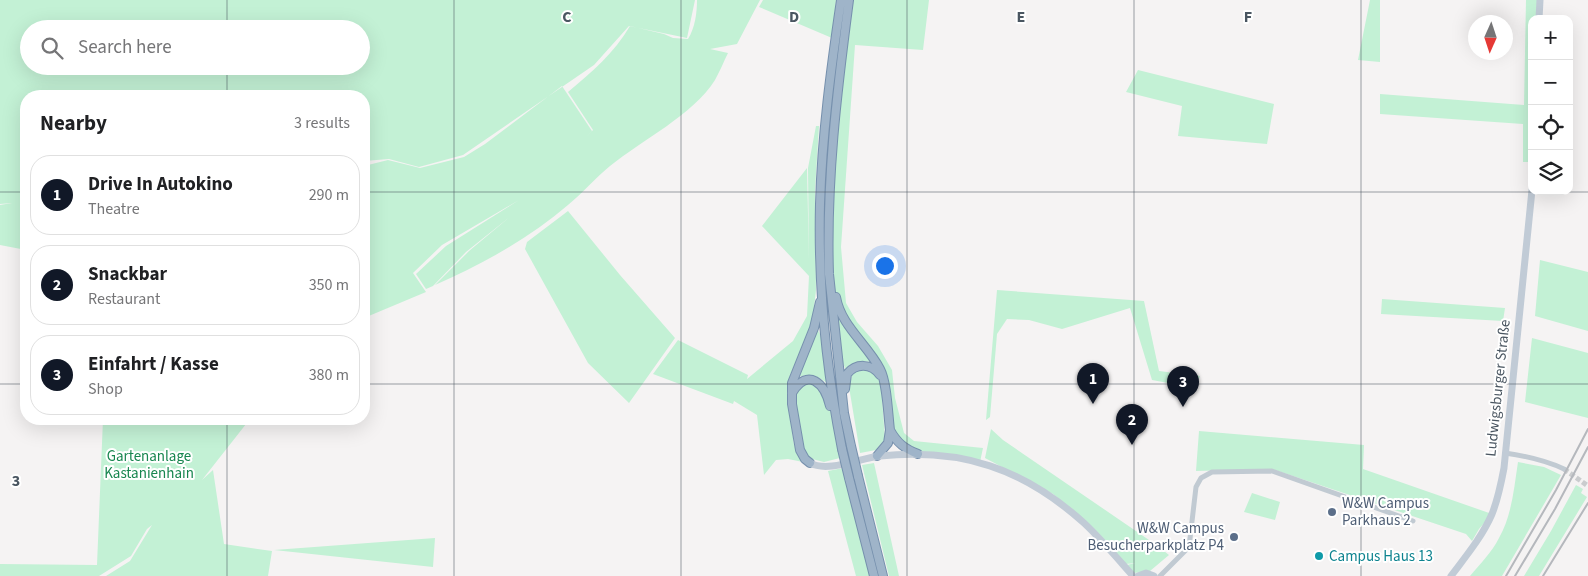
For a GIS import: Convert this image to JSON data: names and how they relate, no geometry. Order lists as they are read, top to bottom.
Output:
{
  "streets": {
    "main road": ["Ludwigsburger Straße"]
  },
  "parks": ["Gartenanlage Kastanienhain"],
  "places": ["W&W Campus Parkhaus 2", "W&W Campus Besucherparkplatz P4", "Campus Haus 13"],
  "north": "bottom",
  "page": {
    "map_buttons": ["+", "−"],
    "search": "Search here",
    "heading": ["Nearby", "3 results"],
    "list": [
      {
        "mark": "1",
        "name": "Drive In Autokino",
        "note": "Theatre",
        "value": "290 m"
      },
      {
        "mark": "2",
        "name": "Snackbar",
        "note": "Restaurant",
        "value": "350 m"
      },
      {
        "mark": "3",
        "name": "Einfahrt / Kasse",
        "note": "Shop",
        "value": "380 m"
      }
    ],
    "pins": ["1", "3", "2"]
  },
  "grid": {
    "columns": [
      "C",
      "D",
      "E",
      "F"
    ],
    "rows": ["3"]
  }
}
